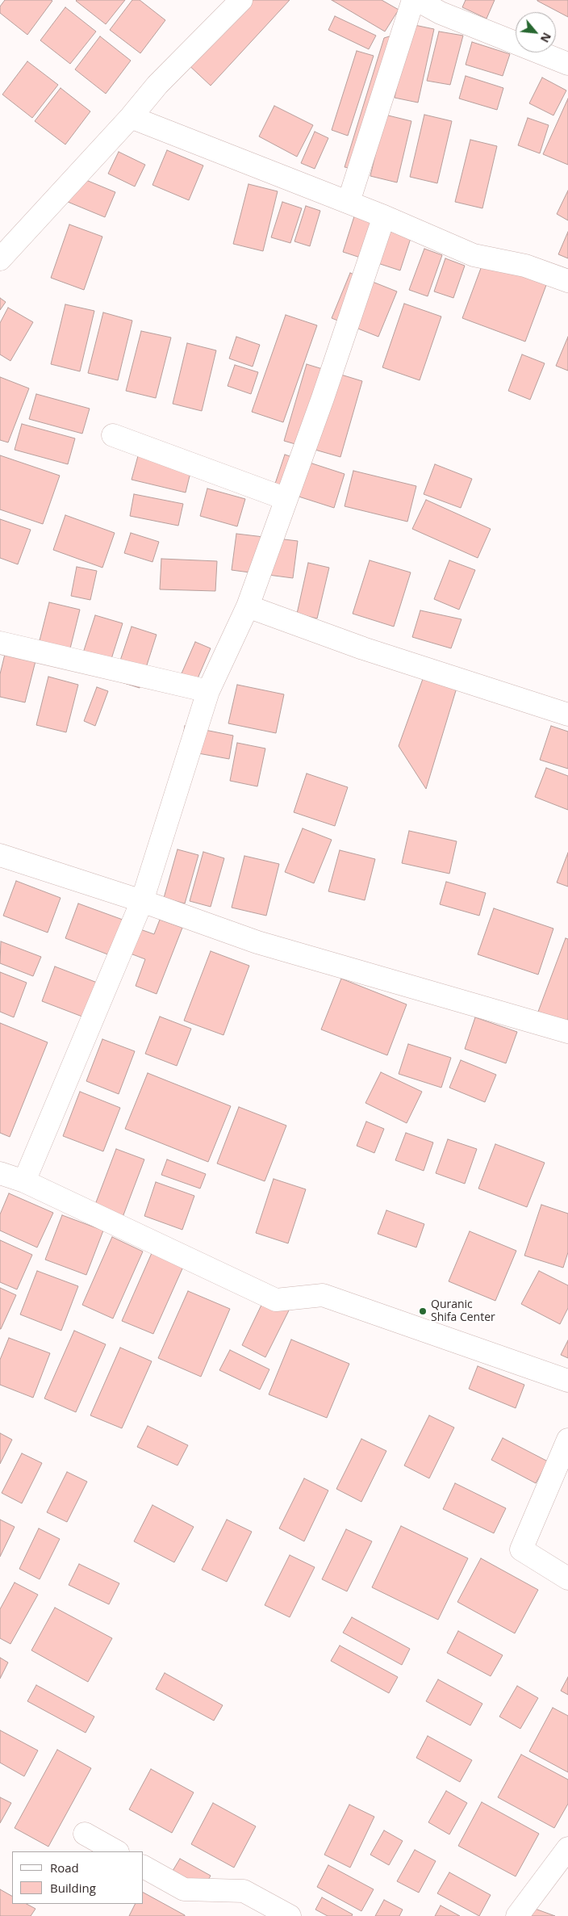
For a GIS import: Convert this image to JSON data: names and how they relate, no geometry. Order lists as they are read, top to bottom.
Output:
{
  "places": ["Quranic Shifa Center"],
  "legend": ["Road", "Building"],
  "north": "bottom right"
}
